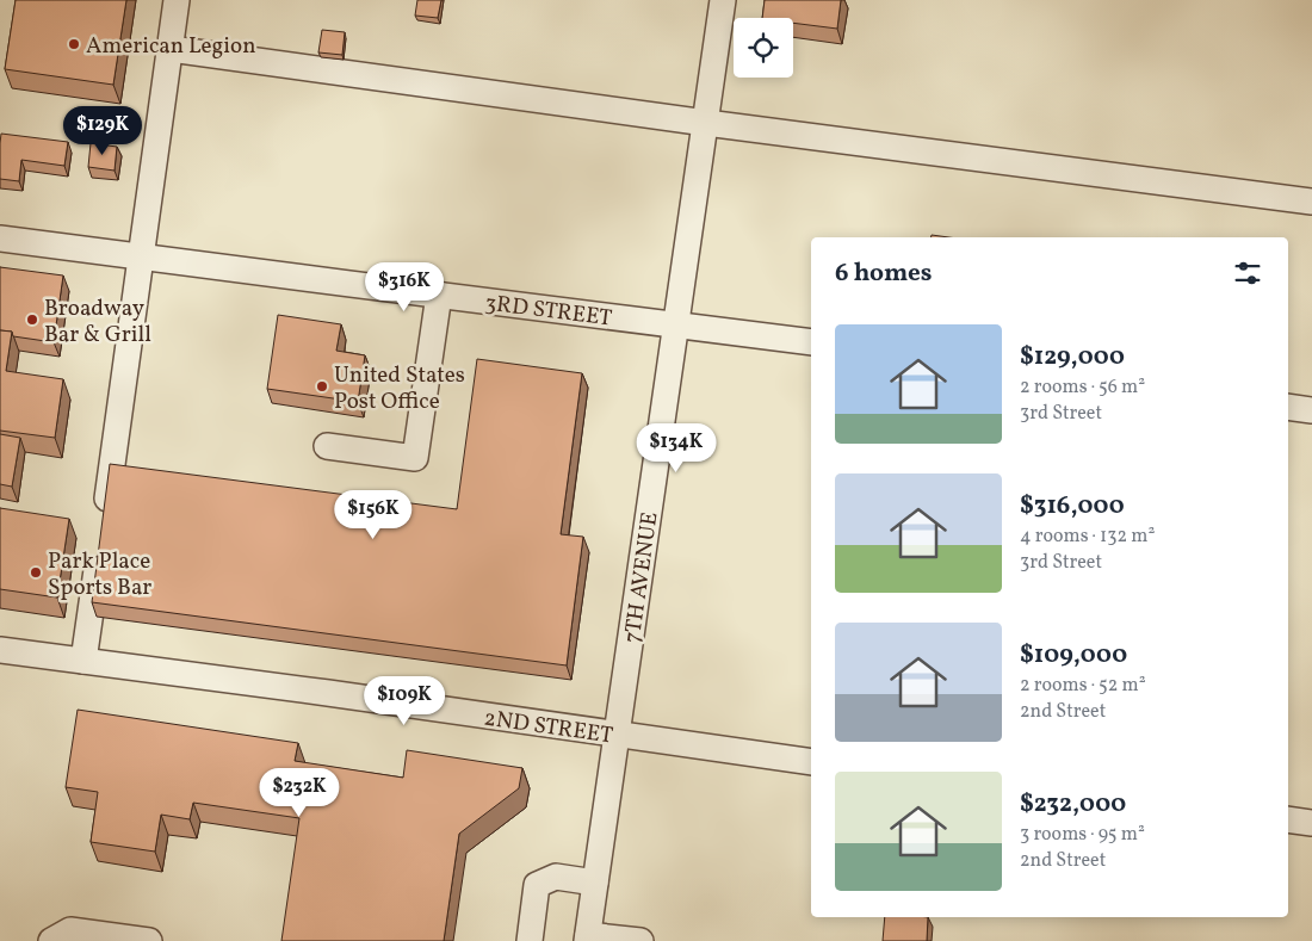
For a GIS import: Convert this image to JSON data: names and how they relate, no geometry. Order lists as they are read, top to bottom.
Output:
{
  "streets": {
    "street": ["3RD STREET", "7TH AVENUE", "2ND STREET"]
  },
  "crossings": [
    ["3RD STREET", "7TH AVENUE"],
    ["7TH AVENUE", "2ND STREET"]
  ],
  "places": [
    "American Legion",
    "Broadway Bar & Grill",
    "United States Post Office",
    "Park Place Sports Bar"
  ],
  "page": {
    "price": [
      "$129K",
      "$316K",
      "$134K",
      "$156K",
      "$109K",
      "$232K"
    ],
    "heading": "6 homes",
    "list": [
      {
        "name": "$129,000",
        "note": "2 rooms · 56 m² · 3rd Street"
      },
      {
        "name": "$316,000",
        "note": "4 rooms · 132 m² · 3rd Street"
      },
      {
        "name": "$109,000",
        "note": "2 rooms · 52 m² · 2nd Street"
      },
      {
        "name": "$232,000",
        "note": "3 rooms · 95 m² · 2nd Street"
      }
    ]
  }
}
